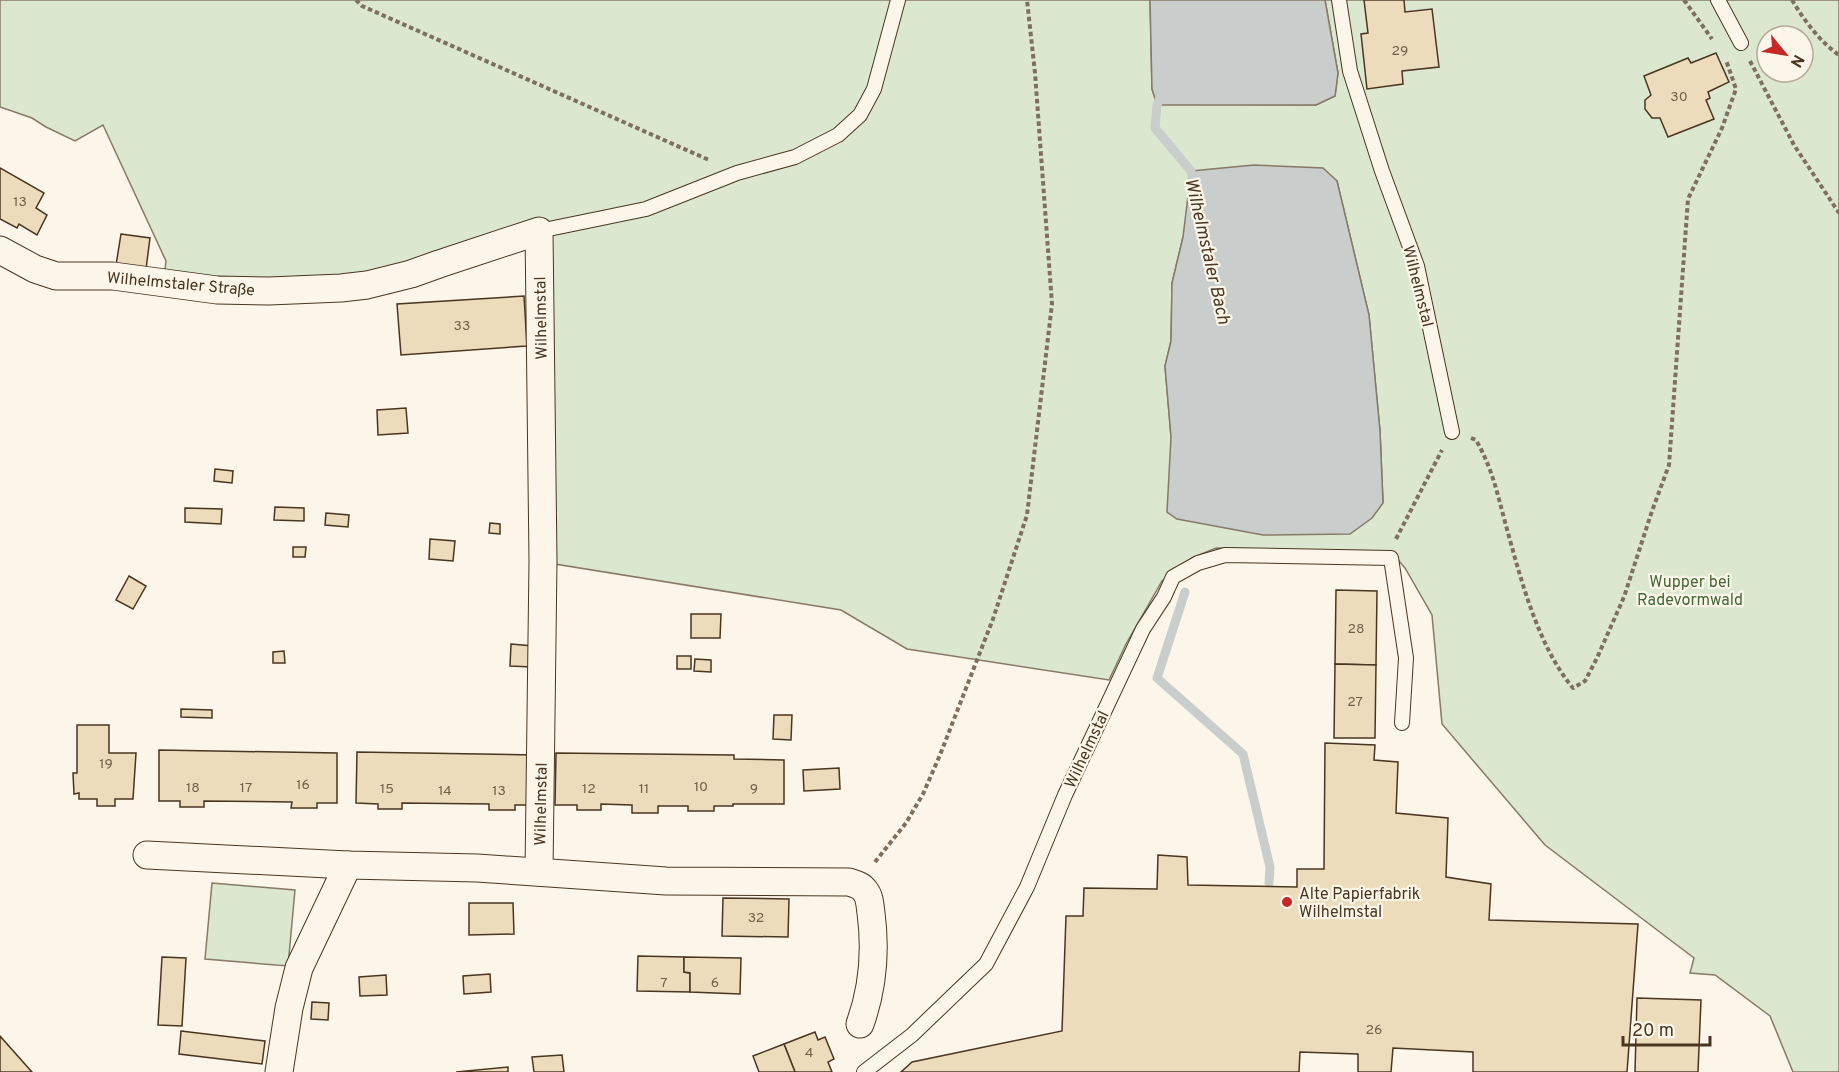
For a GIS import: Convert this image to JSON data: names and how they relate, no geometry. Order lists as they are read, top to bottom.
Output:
{
  "streets": {
    "street": ["Wilhelmstaler Straße", "Wilhelmstal"]
  },
  "crossings": [
    ["Wilhelmstaler Straße", "Wilhelmstal"]
  ],
  "water": ["Wilhelmstaler Bach"],
  "parks": ["Wupper bei Radevormwald"],
  "places": ["Alte Papierfabrik Wilhelmstal"],
  "house_numbers": [
    "29",
    "30",
    "13",
    "33",
    "28",
    "27",
    "19",
    "16",
    "10",
    "18",
    "17",
    "15",
    "12",
    "11",
    "9",
    "14",
    "13",
    "32",
    "7",
    "6",
    "26",
    "4"
  ],
  "scale_bar": "20 m",
  "north": "bottom right"
}
